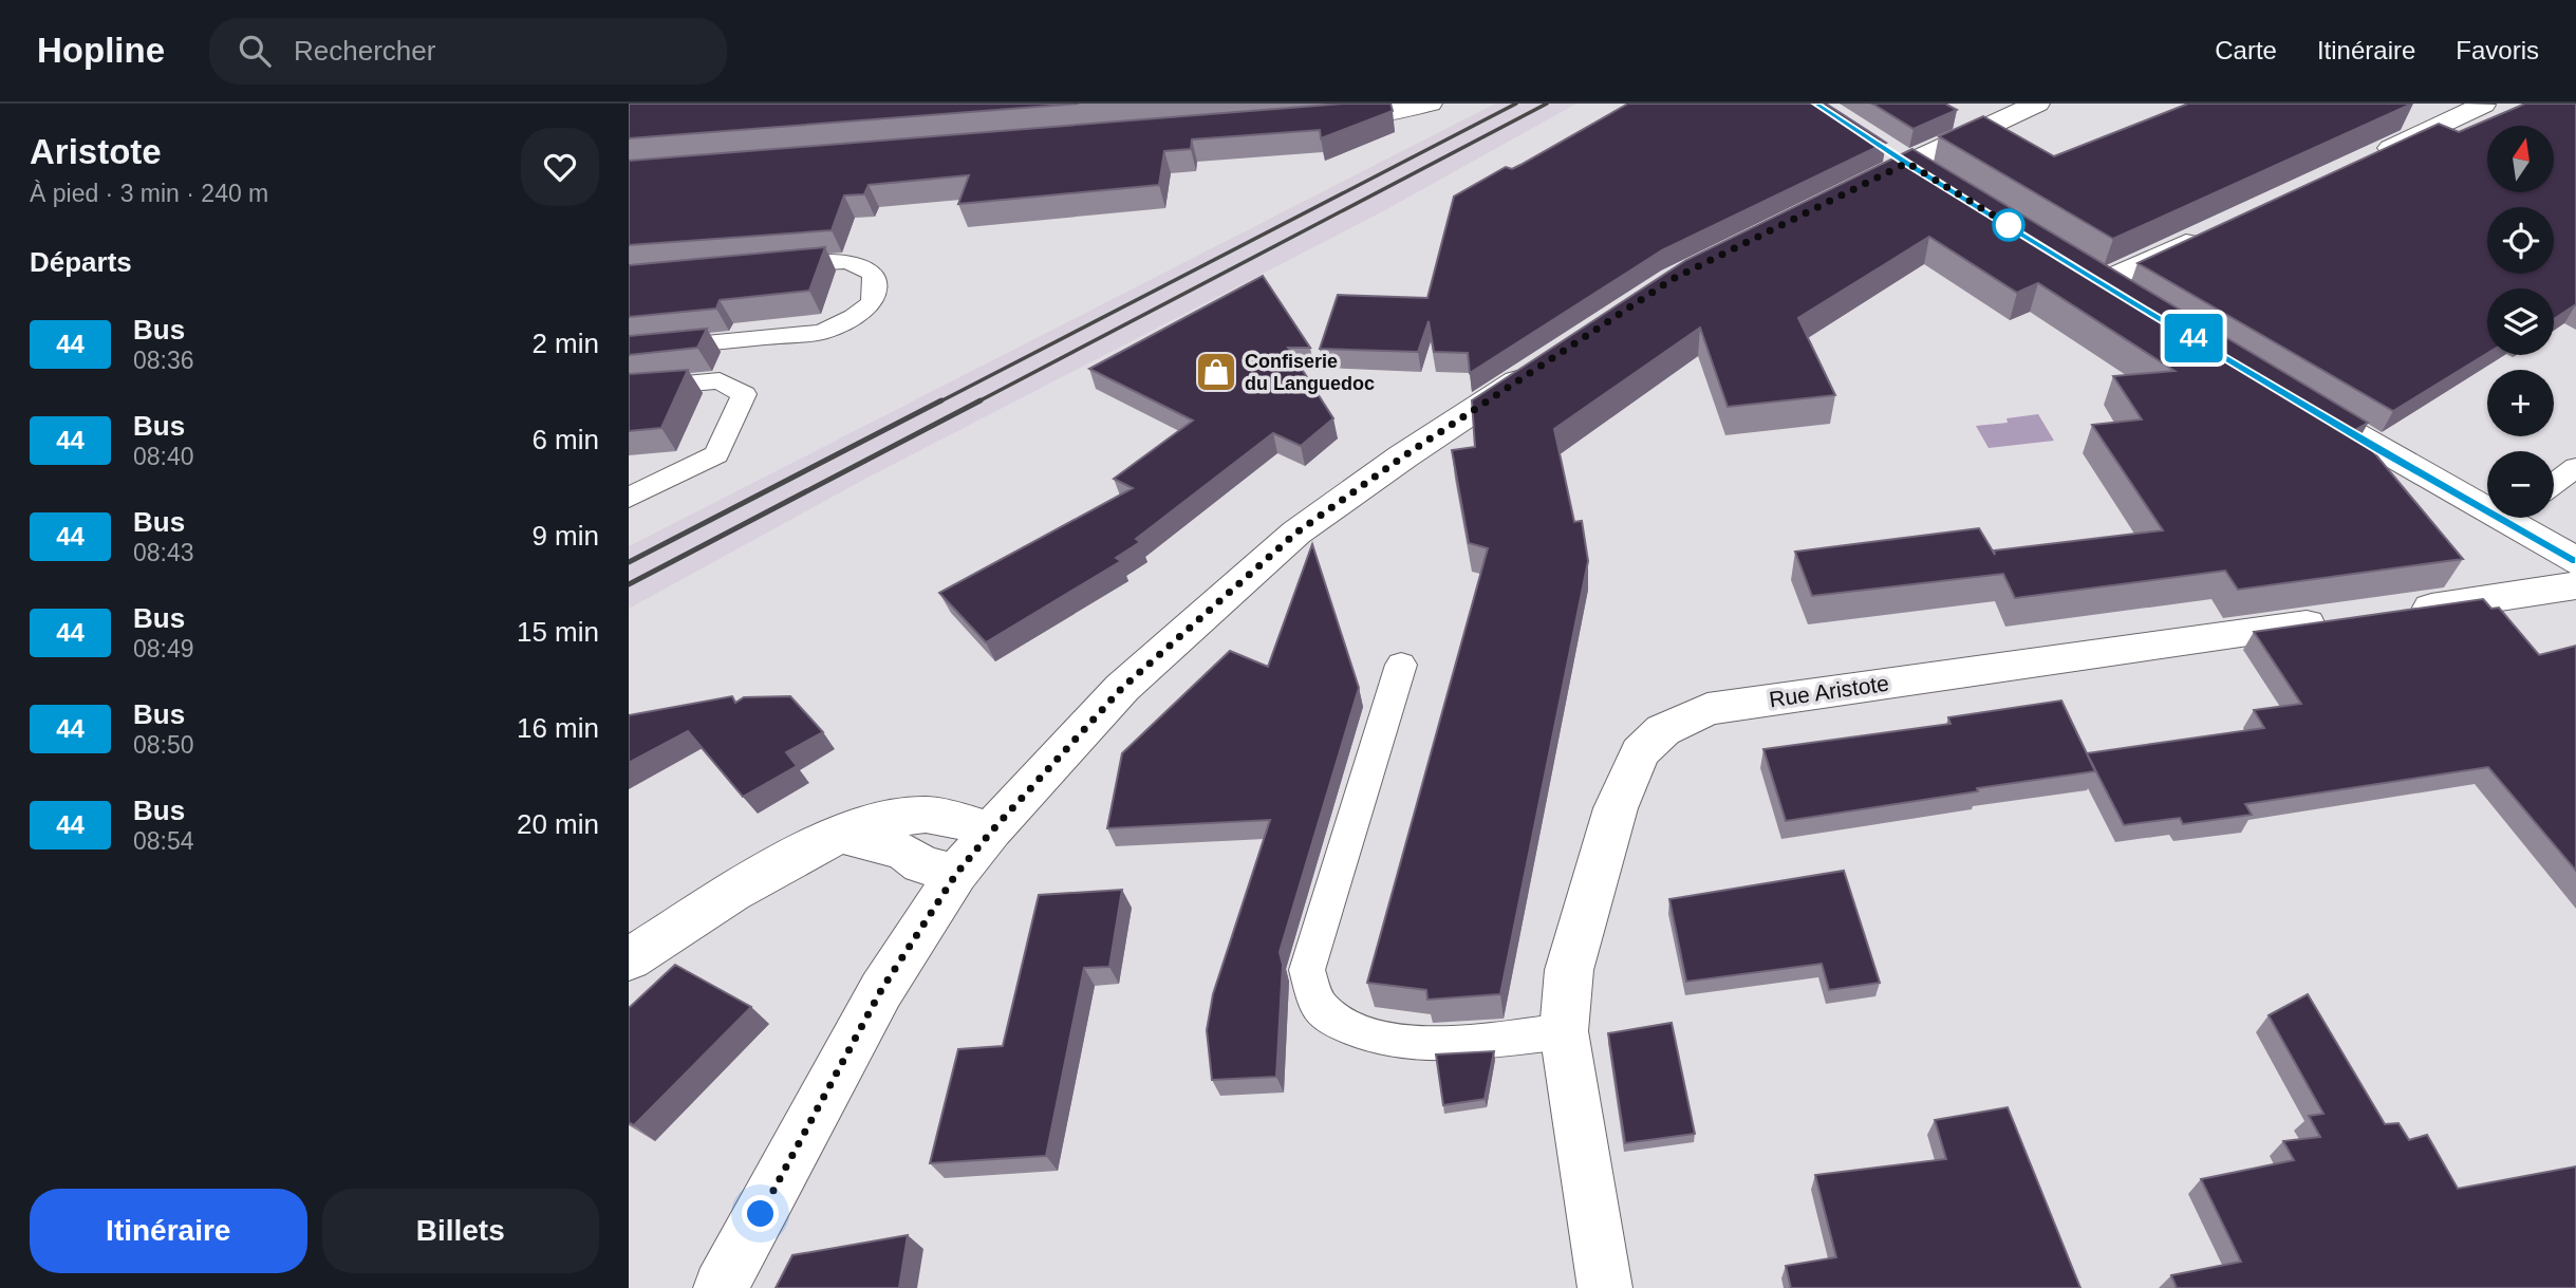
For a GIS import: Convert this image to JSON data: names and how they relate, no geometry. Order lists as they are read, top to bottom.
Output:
{
  "streets": {
    "street": ["Rue Aristote"]
  },
  "places": {
    "shop": ["Confiserie du Languedoc"]
  },
  "lines": ["bus line 44"],
  "north": "top",
  "page": {
    "header": "Hopline",
    "search": "Rechercher",
    "nav": ["Carte", "Itinéraire", "Favoris"],
    "heading": [
      ["Aristote", "À pied · 3 min · 240 m"],
      "Départs"
    ],
    "on_map": "44",
    "map_buttons": ["+", "−"],
    "list": [
      {
        "mark": "44",
        "name": "Bus",
        "note": "08:36",
        "value": "2 min"
      },
      {
        "mark": "44",
        "name": "Bus",
        "note": "08:40",
        "value": "6 min"
      },
      {
        "mark": "44",
        "name": "Bus",
        "note": "08:43",
        "value": "9 min"
      },
      {
        "mark": "44",
        "name": "Bus",
        "note": "08:49",
        "value": "15 min"
      },
      {
        "mark": "44",
        "name": "Bus",
        "note": "08:50",
        "value": "16 min"
      },
      {
        "mark": "44",
        "name": "Bus",
        "note": "08:54",
        "value": "20 min"
      }
    ],
    "buttons": ["Itinéraire", "Billets"]
  }
}
